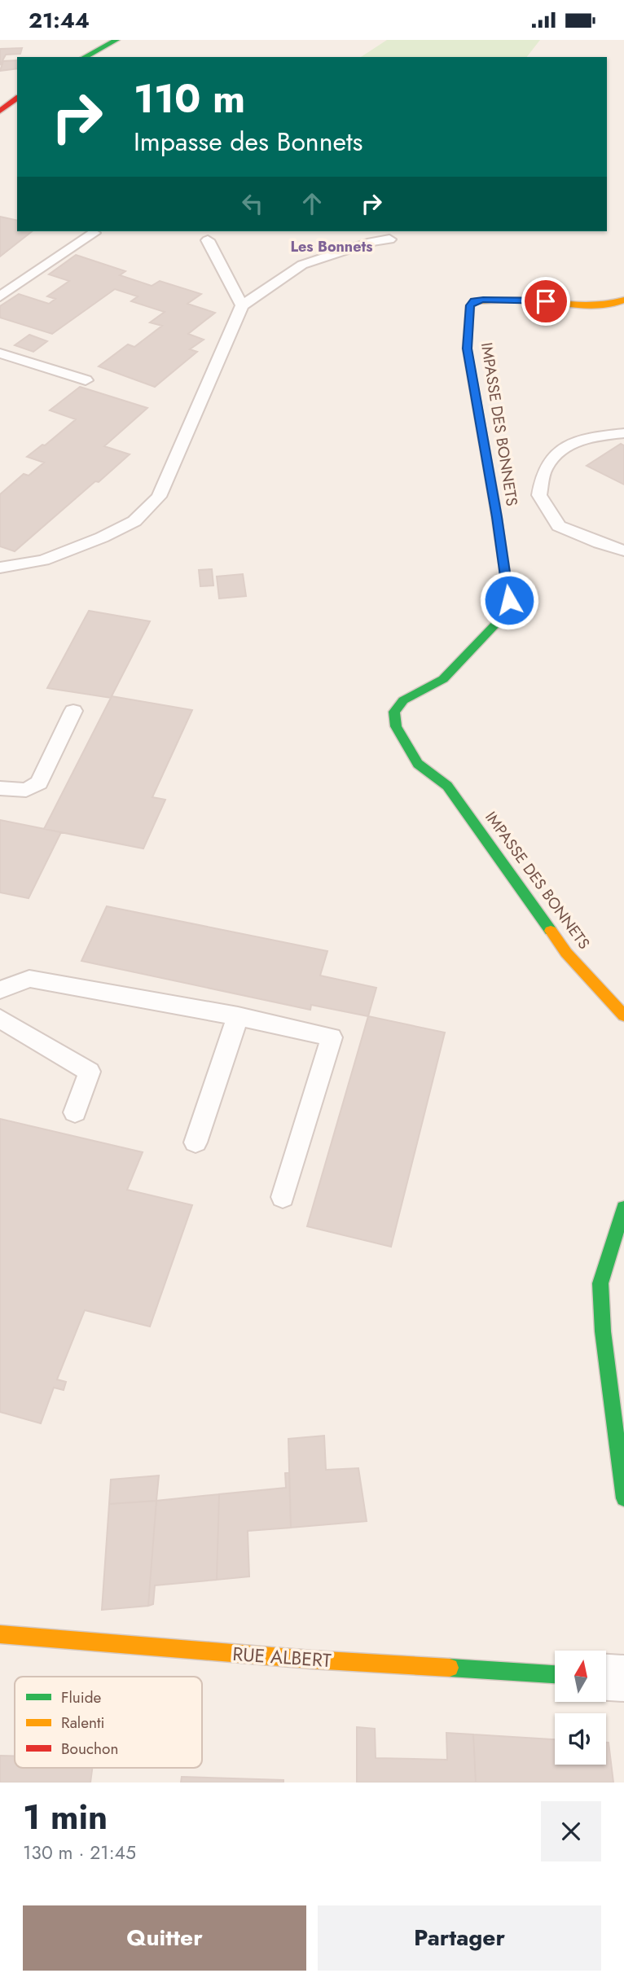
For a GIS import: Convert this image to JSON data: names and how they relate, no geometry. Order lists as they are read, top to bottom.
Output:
{
  "streets": {
    "street": ["IMPASSE DES BONNETS", "RUE ALBERT"]
  },
  "districts": ["Les Bonnets"],
  "legend": ["Fluide", "Ralenti", "Bouchon"],
  "north": "top",
  "page": {
    "status": "21:44",
    "turn": ["110 m", "Impasse des Bonnets"],
    "heading": ["1 min", "130 m · 21:45"],
    "buttons": ["Quitter", "Partager"]
  }
}
